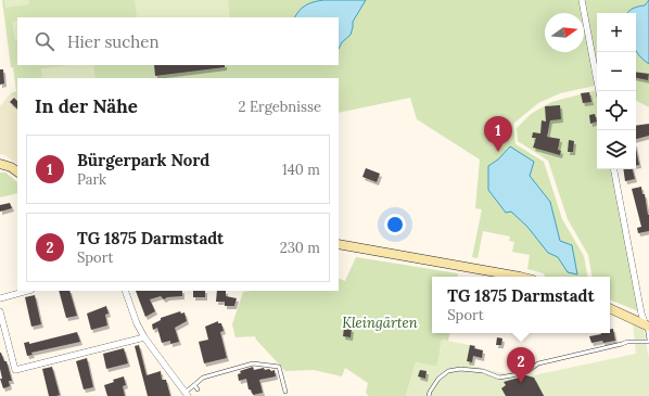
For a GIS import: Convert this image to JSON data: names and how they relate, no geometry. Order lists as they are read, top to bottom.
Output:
{
  "parks": ["Kleingärten"],
  "north": "right",
  "page": {
    "map_buttons": ["+", "−"],
    "search": "Hier suchen",
    "heading": ["In der Nähe", "2 Ergebnisse"],
    "pins": ["1", "2"],
    "list": [
      {
        "mark": "1",
        "name": "Bürgerpark Nord",
        "note": "Park",
        "value": "140 m"
      },
      {
        "mark": "2",
        "name": "TG 1875 Darmstadt",
        "note": "Sport",
        "value": "230 m"
      }
    ],
    "popup": ["TG 1875 Darmstadt", "Sport"]
  }
}
